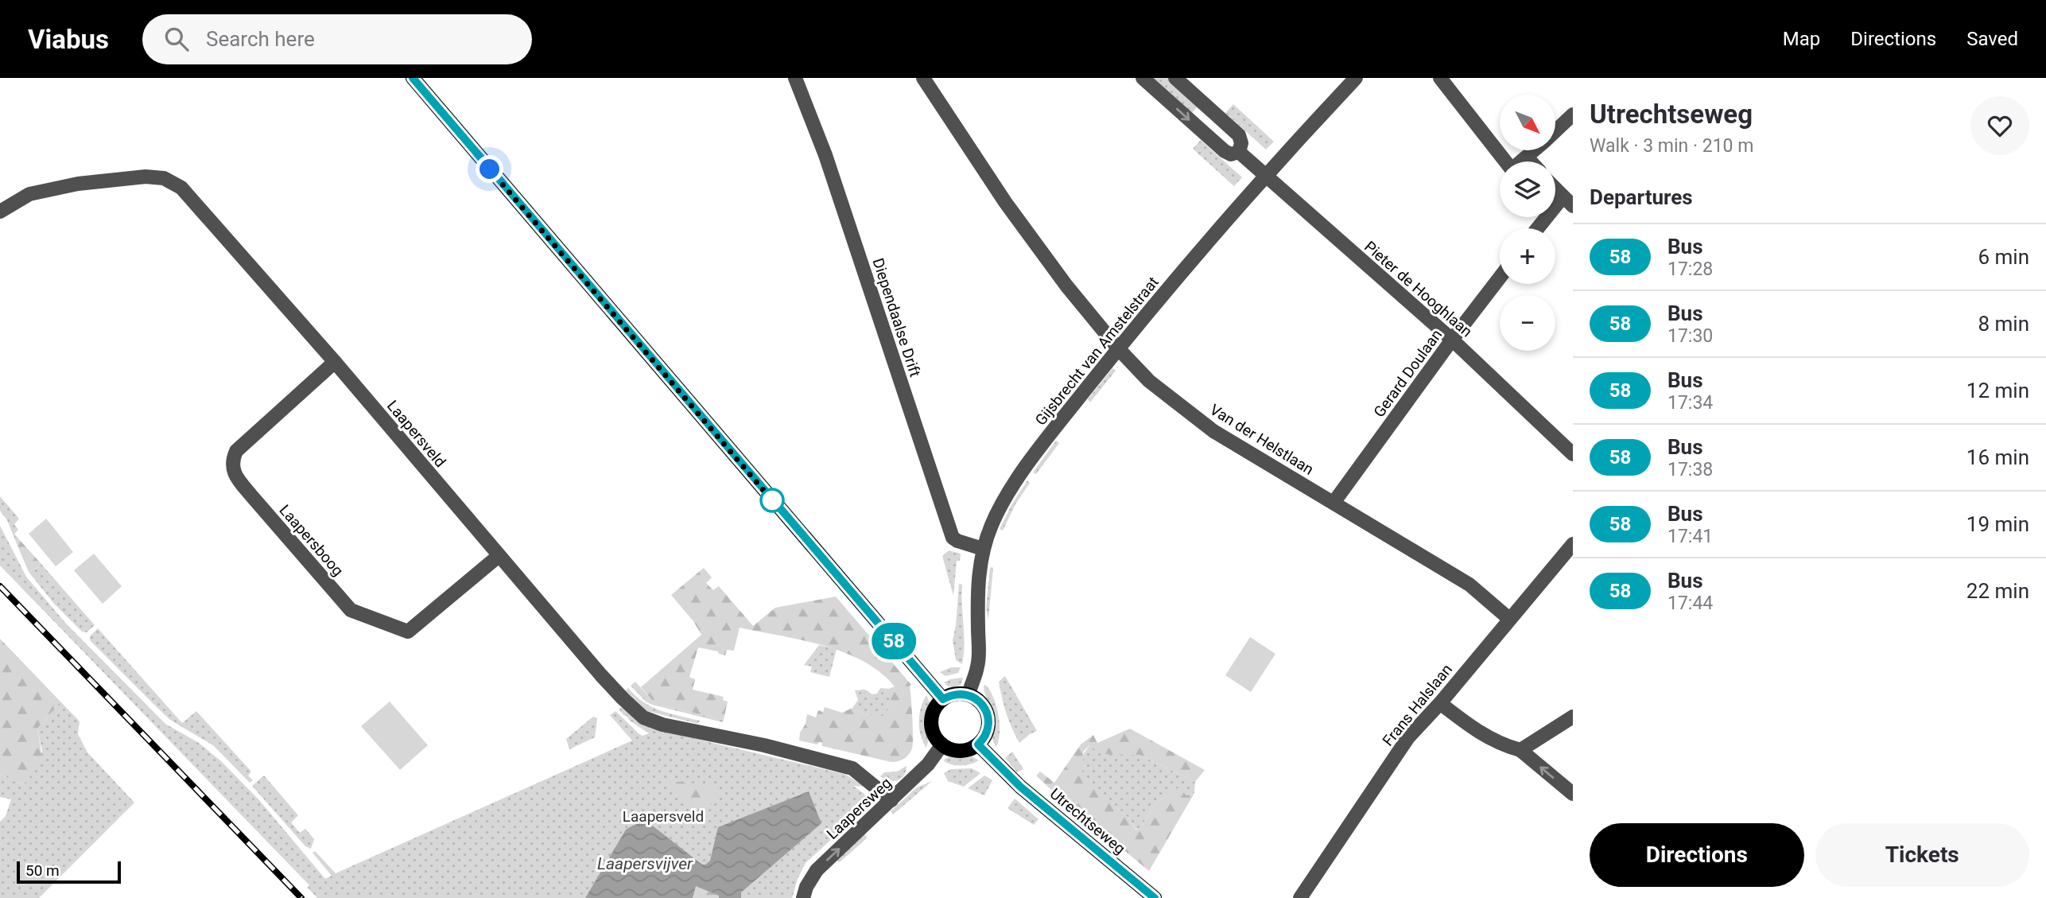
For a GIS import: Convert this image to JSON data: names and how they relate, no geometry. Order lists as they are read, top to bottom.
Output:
{
  "streets": {
    "main road": ["Utrechtseweg"],
    "street": [
      "Pieter de Hooghlaan",
      "Diependaalse Drift",
      "Gijsbrecht van Amstelstraat",
      "Gerard Doulaan",
      "Laapersveld",
      "Van der Helstlaan",
      "Laapersboog",
      "Frans Halslaan",
      "Laapersweg"
    ]
  },
  "crossings": [
    ["Pieter de Hooghlaan", "Gijsbrecht van Amstelstraat"],
    ["Pieter de Hooghlaan", "Gerard Doulaan"],
    ["Diependaalse Drift", "Gijsbrecht van Amstelstraat"],
    ["Gijsbrecht van Amstelstraat", "Van der Helstlaan"],
    ["Gijsbrecht van Amstelstraat", "Laapersweg"],
    ["Gijsbrecht van Amstelstraat", "Utrechtseweg"],
    ["Gerard Doulaan", "Van der Helstlaan"],
    ["Laapersveld", "Laapersboog"],
    ["Laapersveld", "Laapersweg"],
    ["Van der Helstlaan", "Frans Halslaan"],
    ["Laapersweg", "Utrechtseweg"]
  ],
  "one_way": ["Laapersweg"],
  "water": ["Laapersvijver"],
  "parks": ["Laapersveld"],
  "lines": ["bus line 58"],
  "scale_bar": "50 m",
  "north": "bottom right",
  "page": {
    "header": "Viabus",
    "search": "Search here",
    "nav": ["Map", "Directions", "Saved"],
    "on_map": "58",
    "heading": [
      ["Utrechtseweg", "Walk · 3 min · 210 m"],
      "Departures"
    ],
    "map_buttons": ["+", "−"],
    "list": [
      {
        "mark": "58",
        "name": "Bus",
        "note": "17:28",
        "value": "6 min"
      },
      {
        "mark": "58",
        "name": "Bus",
        "note": "17:30",
        "value": "8 min"
      },
      {
        "mark": "58",
        "name": "Bus",
        "note": "17:34",
        "value": "12 min"
      },
      {
        "mark": "58",
        "name": "Bus",
        "note": "17:38",
        "value": "16 min"
      },
      {
        "mark": "58",
        "name": "Bus",
        "note": "17:41",
        "value": "19 min"
      },
      {
        "mark": "58",
        "name": "Bus",
        "note": "17:44",
        "value": "22 min"
      }
    ],
    "buttons": ["Directions", "Tickets"],
    "scale": "50 m"
  }
}
